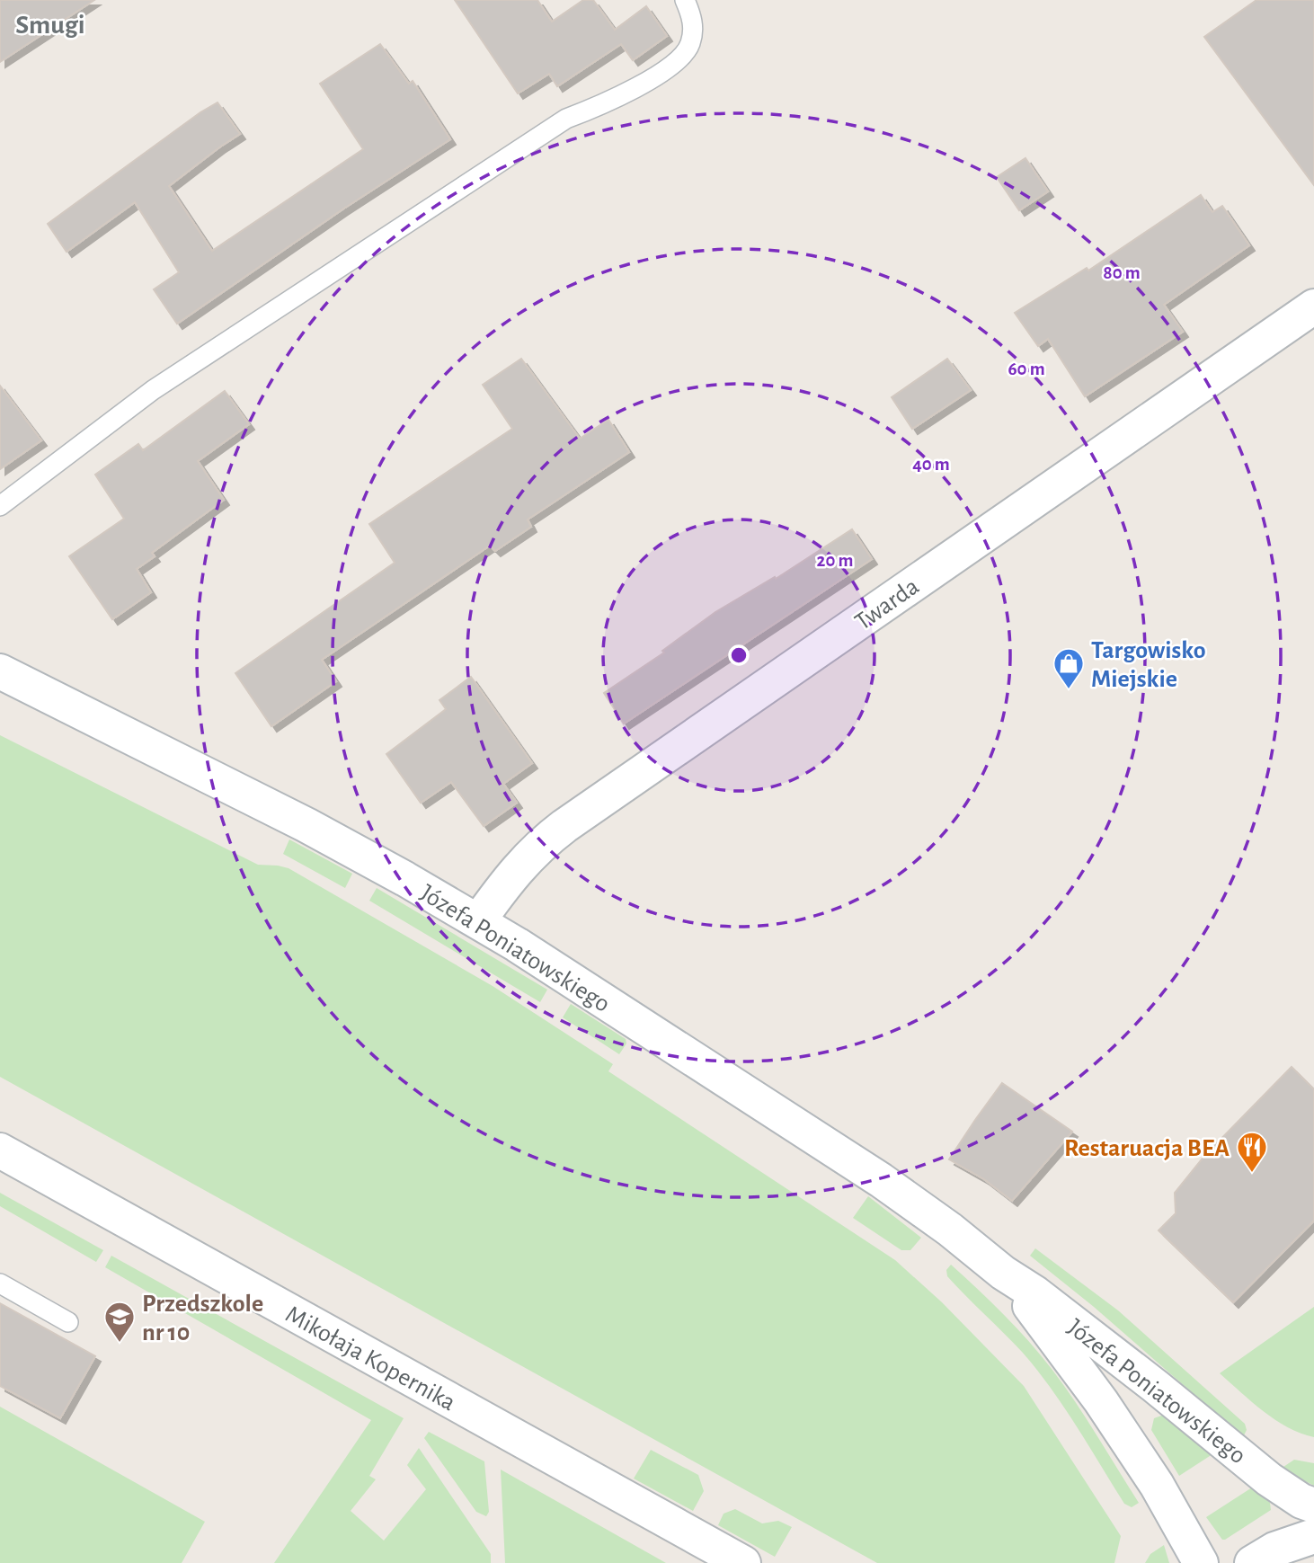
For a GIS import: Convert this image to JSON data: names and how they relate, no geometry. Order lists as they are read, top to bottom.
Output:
{
  "streets": {
    "street": ["Twarda", "Józefa Poniatowskiego", "Mikołaja Kopernika"]
  },
  "crossings": [
    ["Twarda", "Józefa Poniatowskiego"]
  ],
  "districts": ["Smugi"],
  "places": {
    "shop": ["Targowisko Miejskie"],
    "restaurant": ["Restaruacja BEA"],
    "school or university": ["Przedszkole nr 10"]
  },
  "rings": [
    "80 m",
    "60 m",
    "40 m",
    "20 m"
  ]
}
